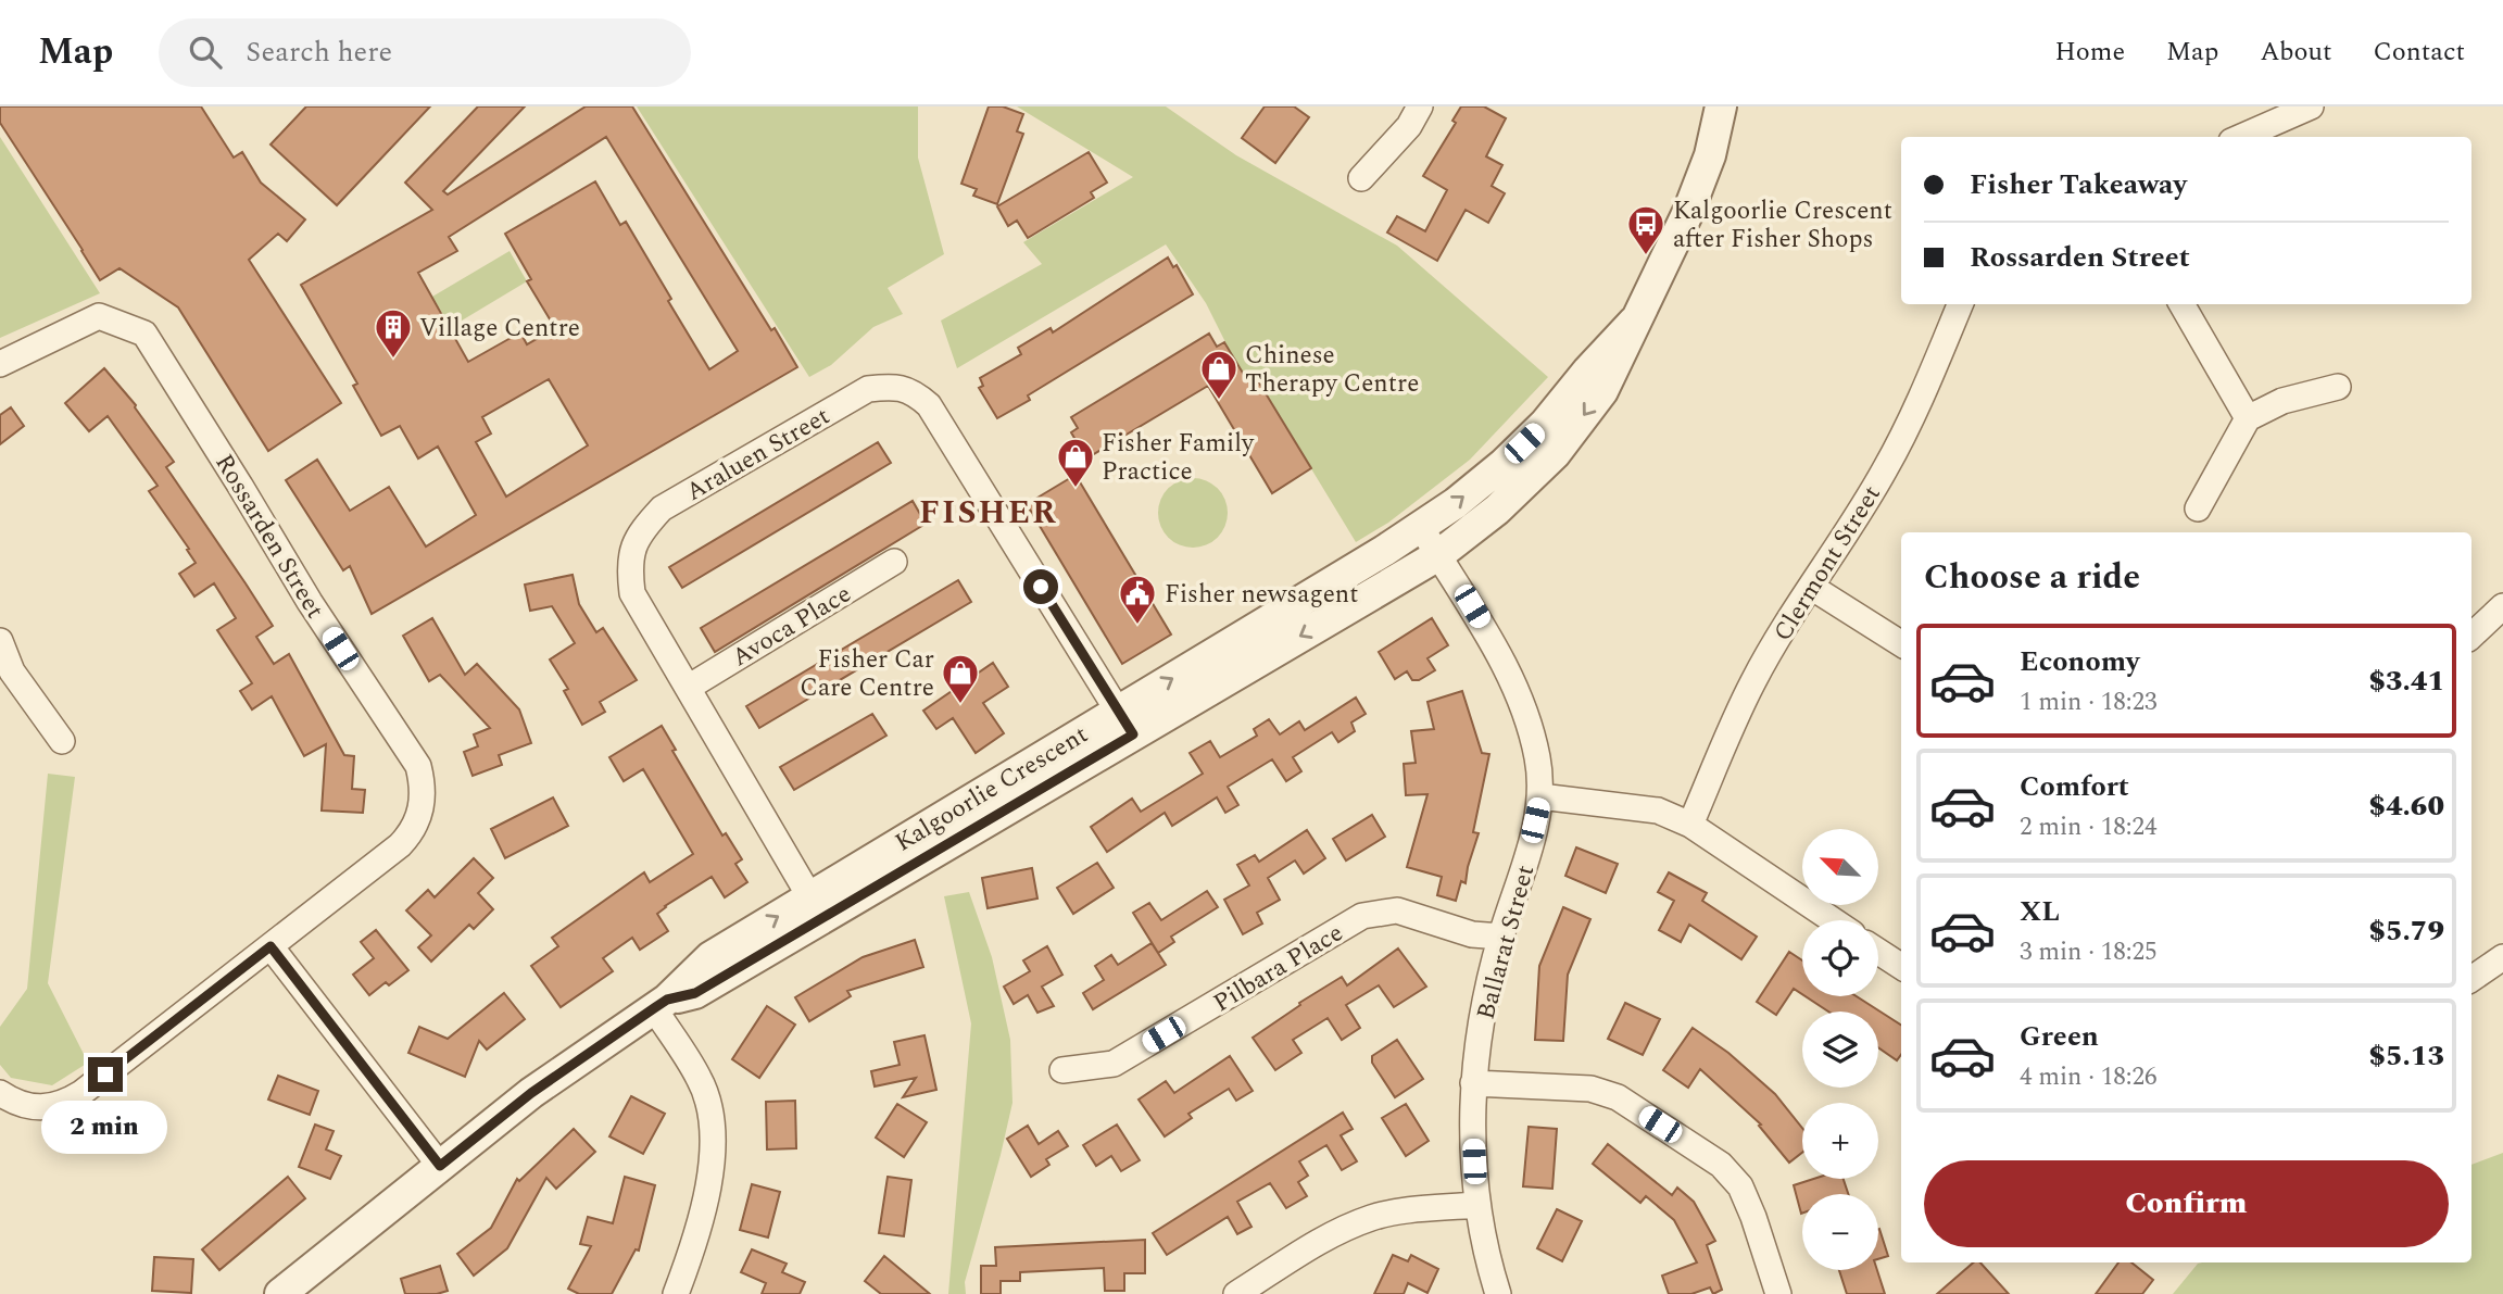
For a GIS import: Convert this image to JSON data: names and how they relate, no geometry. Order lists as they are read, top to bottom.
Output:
{
  "streets": {
    "street": [
      "Araluen Street",
      "Rossarden Street",
      "Clermont Street",
      "Avoca Place",
      "Kalgoorlie Crescent",
      "Ballarat Street",
      "Pilbara Place"
    ]
  },
  "crossings": [
    ["Araluen Street", "Avoca Place"],
    ["Araluen Street", "Kalgoorlie Crescent"],
    ["Kalgoorlie Crescent", "Ballarat Street"],
    ["Ballarat Street", "Pilbara Place"]
  ],
  "districts": ["FISHER"],
  "places": {
    "bus stop": ["Kalgoorlie Crescent after Fisher Shops"],
    "building": ["Village Centre"],
    "shop": ["Chinese Therapy Centre", "Fisher Family Practice", "Fisher Car Care Centre"],
    "public building": ["Fisher newsagent"]
  },
  "north": "top left",
  "page": {
    "header": "Map",
    "search": "Search here",
    "nav": [
      "Home",
      "Map",
      "About",
      "Contact"
    ],
    "banner": ["Fisher Takeaway", "Rossarden Street"],
    "heading": "Choose a ride",
    "list": [
      {
        "name": "Economy",
        "note": "1 min · 18:23",
        "value": "$3.41"
      },
      {
        "name": "Comfort",
        "note": "2 min · 18:24",
        "value": "$4.60"
      },
      {
        "name": "XL",
        "note": "3 min · 18:25",
        "value": "$5.79"
      },
      {
        "name": "Green",
        "note": "4 min · 18:26",
        "value": "$5.13"
      }
    ],
    "map_buttons": ["+", "−"],
    "bubble": "2 min",
    "buttons": "Confirm"
  }
}
